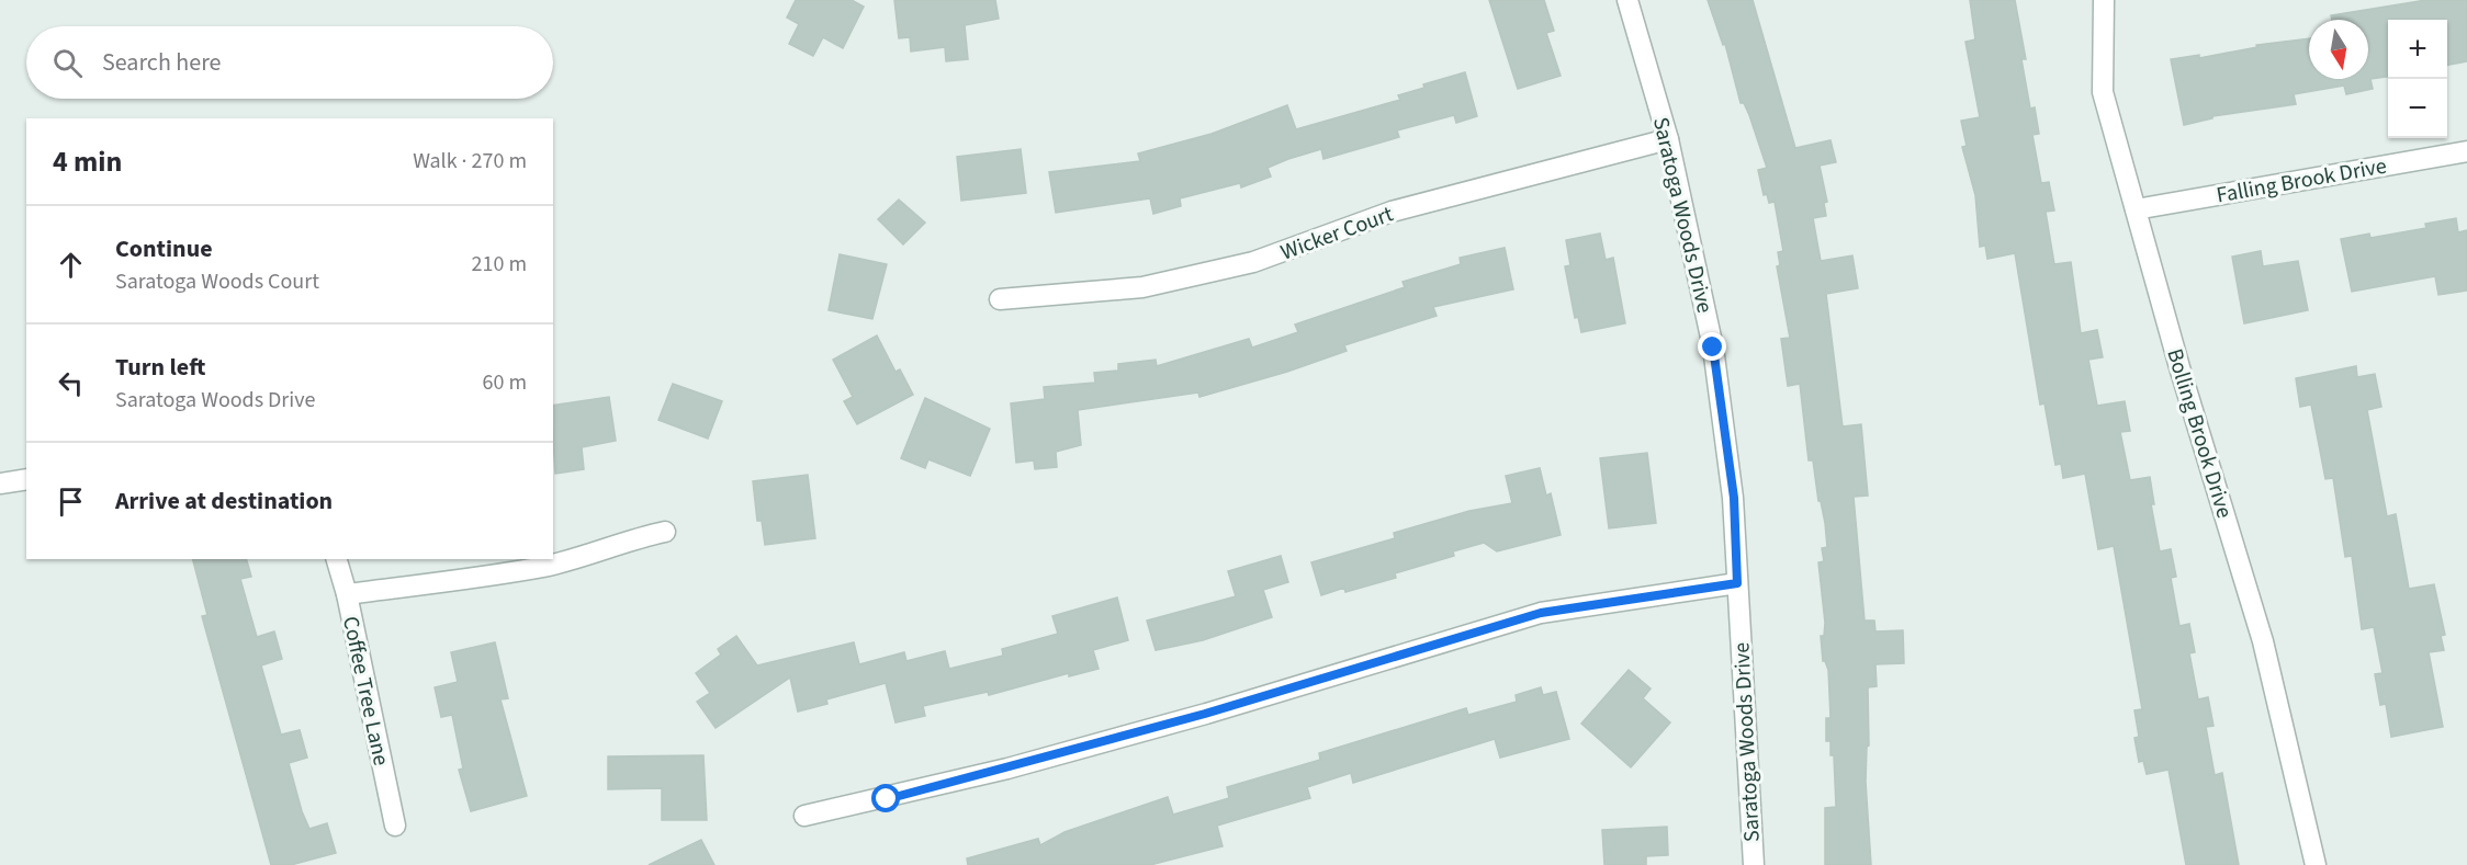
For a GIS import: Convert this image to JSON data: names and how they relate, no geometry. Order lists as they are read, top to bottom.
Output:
{
  "streets": {
    "street": [
      "Falling Brook Drive",
      "Saratoga Woods Drive",
      "Wicker Court",
      "Bolling Brook Drive",
      "Coffee Tree Lane"
    ]
  },
  "crossings": [
    ["Falling Brook Drive", "Bolling Brook Drive"],
    ["Saratoga Woods Drive", "Wicker Court"]
  ],
  "north": "bottom",
  "page": {
    "map_buttons": ["+", "−"],
    "search": "Search here",
    "heading": ["4 min", "Walk · 270 m"],
    "list": [
      ["Continue", "Saratoga Woods Court", "210 m"],
      ["Turn left", "Saratoga Woods Drive", "60 m"],
      "Arrive at destination"
    ]
  }
}
